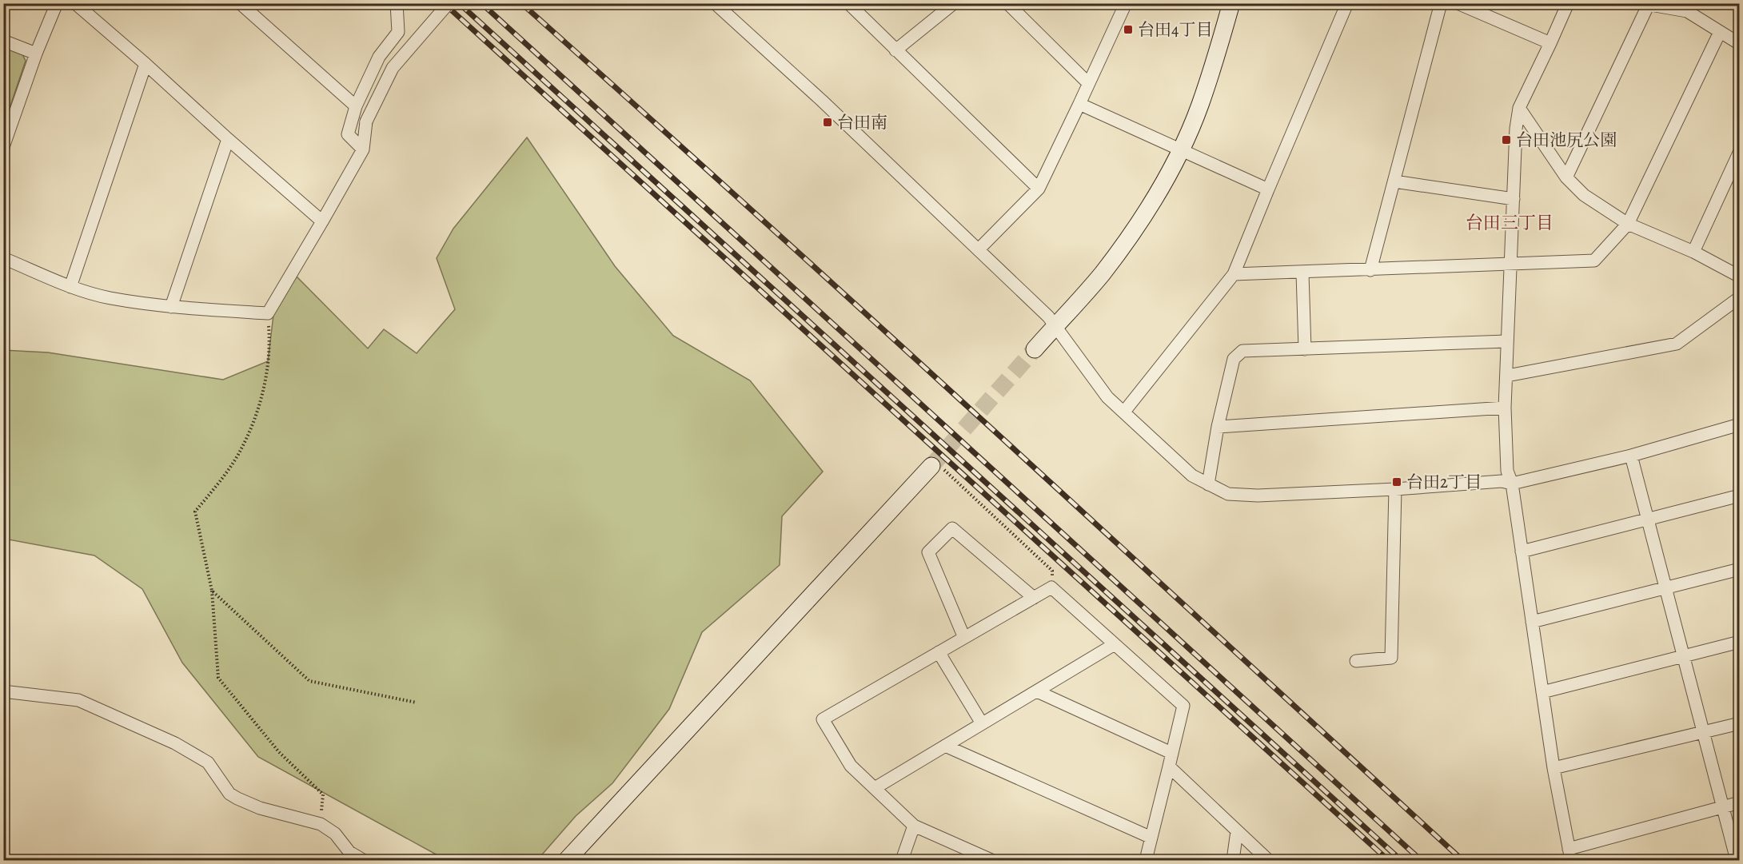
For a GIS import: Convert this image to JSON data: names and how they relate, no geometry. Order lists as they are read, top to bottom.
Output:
{
  "districts": ["台田三丁目"],
  "places": {
    "transit": [
      "台田4丁目",
      "台田南",
      "台田池尻公園",
      "台田2丁目"
    ]
  }
}
